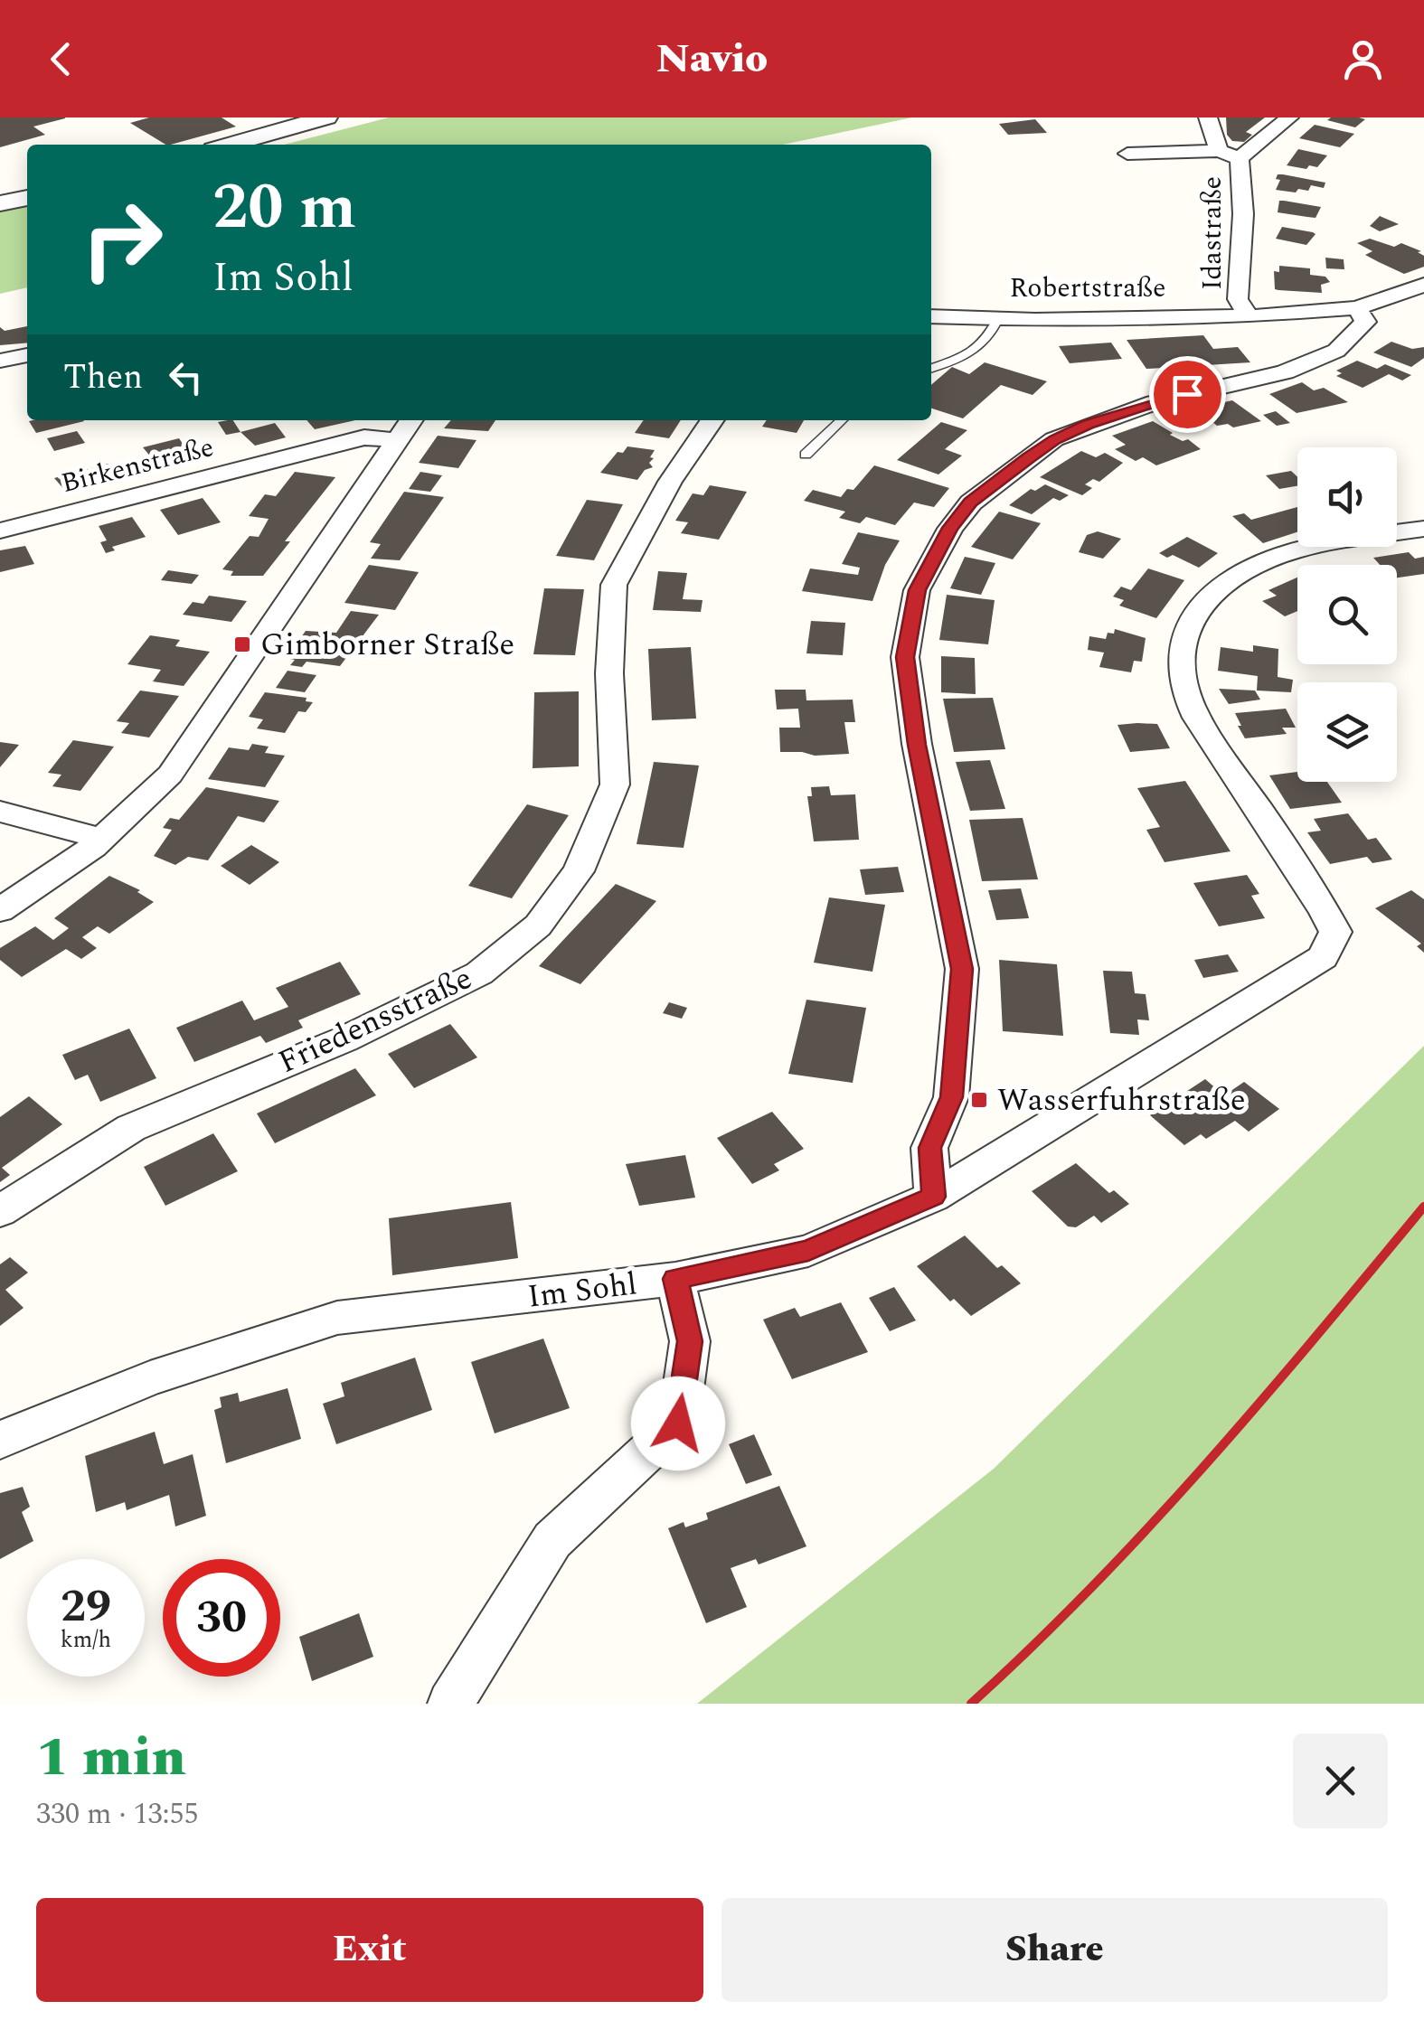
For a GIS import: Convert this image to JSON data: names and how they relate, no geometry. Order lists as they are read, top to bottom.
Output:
{
  "streets": {
    "street": [
      "Idastraße",
      "Robertstraße",
      "Birkenstraße",
      "Friedensstraße",
      "Im Sohl"
    ]
  },
  "crossings": [
    ["Idastraße", "Robertstraße"]
  ],
  "places": {
    "transit": ["Gimborner Straße", "Wasserfuhrstraße"]
  },
  "page": {
    "header": "Navio",
    "turn": ["20 m", "Im Sohl"],
    "then": "Then",
    "speed": "29 km/h",
    "limit": "30",
    "heading": ["1 min", "330 m · 13:55"],
    "buttons": ["Exit", "Share"]
  }
}
